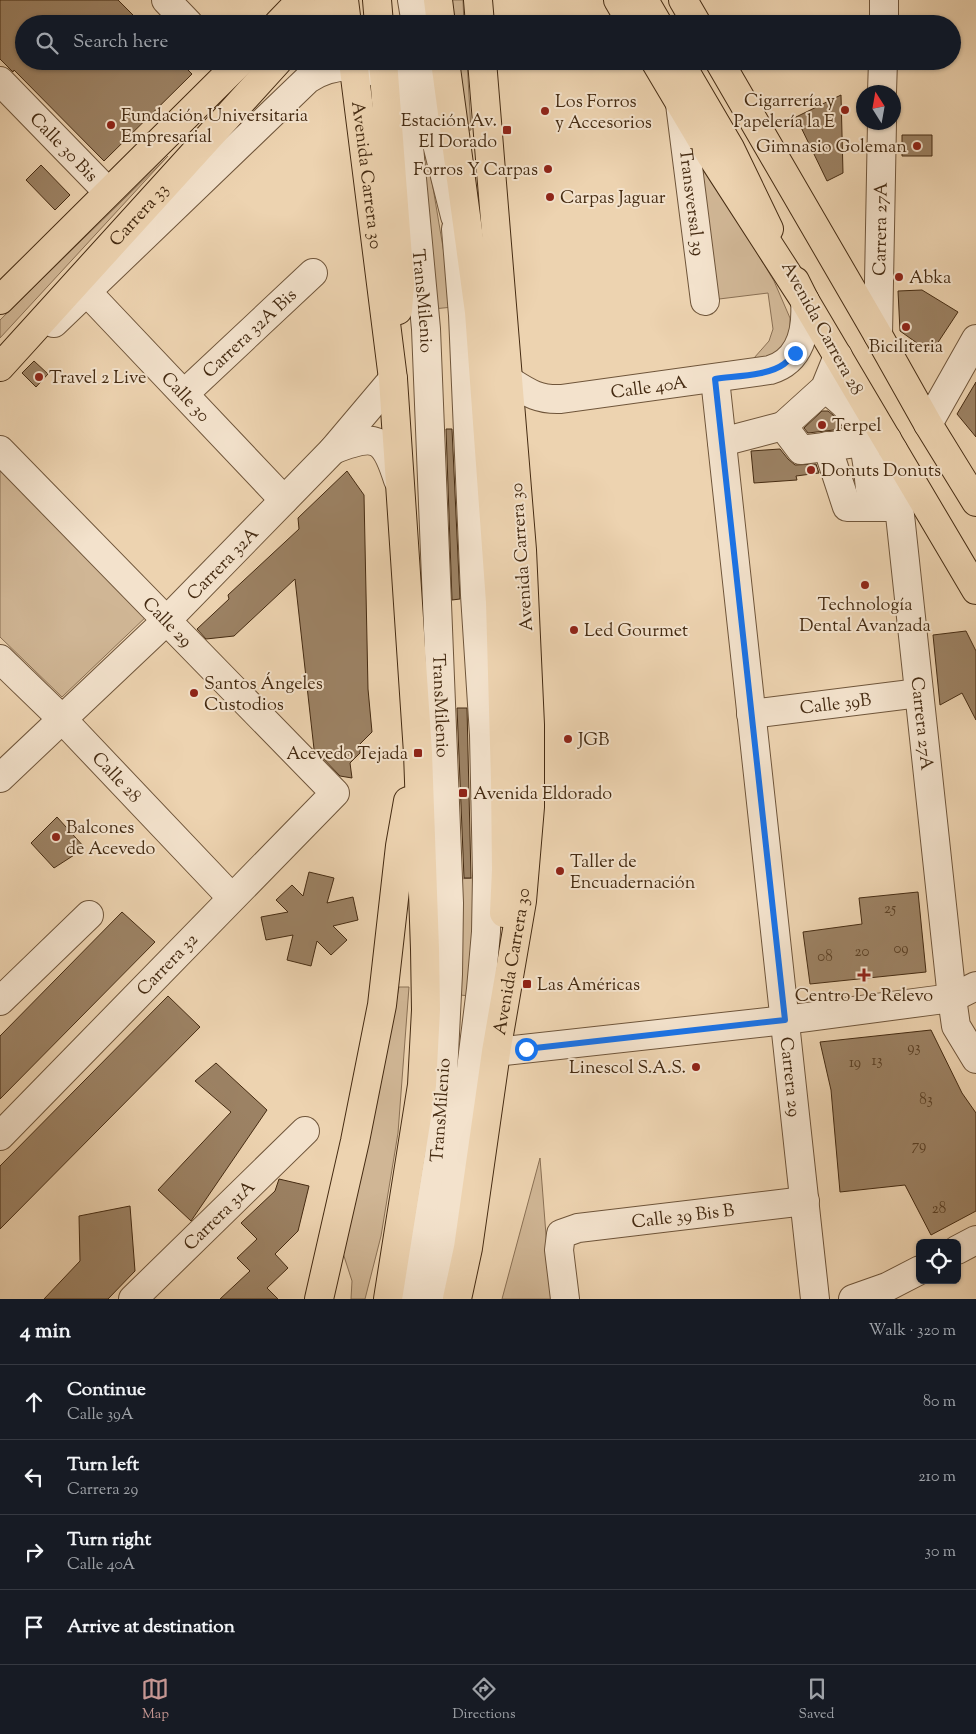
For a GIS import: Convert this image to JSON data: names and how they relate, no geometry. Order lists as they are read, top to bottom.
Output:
{
  "streets": {
    "main road": ["Avenida Carrera 30", "Carrera 33", "Avenida Carrera 28"],
    "street": [
      "Calle 30 Bis",
      "Transversal 39",
      "Carrera 27A",
      "TransMilenio",
      "Carrera 32A Bis",
      "Calle 40A",
      "Calle 30",
      "Carrera 32A",
      "Calle 29",
      "Calle 39B",
      "Calle 28",
      "Carrera 32",
      "Carrera 29",
      "Carrera 31A",
      "Calle 39 Bis B"
    ]
  },
  "crossings": [
    ["Calle 30 Bis", "Carrera 33"],
    ["Avenida Carrera 30", "Calle 40A"],
    ["Avenida Carrera 30", "Carrera 32A"],
    ["Carrera 27A", "Avenida Carrera 28"],
    ["Carrera 27A", "Calle 39B"],
    ["Avenida Carrera 28", "Calle 40A"],
    ["Carrera 32A Bis", "Calle 30"],
    ["Calle 40A", "Carrera 29"],
    ["Calle 30", "Carrera 32A"],
    ["Carrera 32A", "Calle 29"],
    ["Carrera 32A", "Calle 28"],
    ["Calle 29", "Carrera 32"],
    ["Calle 39B", "Carrera 29"],
    ["Calle 28", "Carrera 32"],
    ["Carrera 29", "Calle 39 Bis B"]
  ],
  "places": {
    "other": [
      "Cigarrería y Papelería la E",
      "Los Forros y Accesorios",
      "Fundación Universitaria Empresarial",
      "Gimnasio Goleman",
      "Forros Y Carpas",
      "Carpas Jaguar",
      "Abka",
      "Biciliteria",
      "Travel 2 Live",
      "Terpel",
      "Donuts Donuts",
      "Technología Dental Avanzada",
      "Led Gourmet",
      "Santos Ángeles Custodios",
      "JGB",
      "Balcones de Acevedo",
      "Taller de Encuadernación",
      "Linescol S.A.S."
    ],
    "transit": [
      "Estación Av. El Dorado",
      "Acevedo Tejada",
      "Avenida Eldorado",
      "Las Américas"
    ],
    "health": ["Centro De Relevo"]
  },
  "house_numbers": [
    "25",
    "09",
    "20",
    "08",
    "93",
    "13",
    "19",
    "83",
    "79",
    "28"
  ],
  "north": "top",
  "page": {
    "search": "Search here",
    "heading": ["4 min", "Walk · 320 m"],
    "list": [
      ["Continue", "Calle 39A", "80 m"],
      ["Turn left", "Carrera 29", "210 m"],
      ["Turn right", "Calle 40A", "30 m"],
      "Arrive at destination"
    ],
    "nav": ["Map", "Directions", "Saved"]
  }
}
